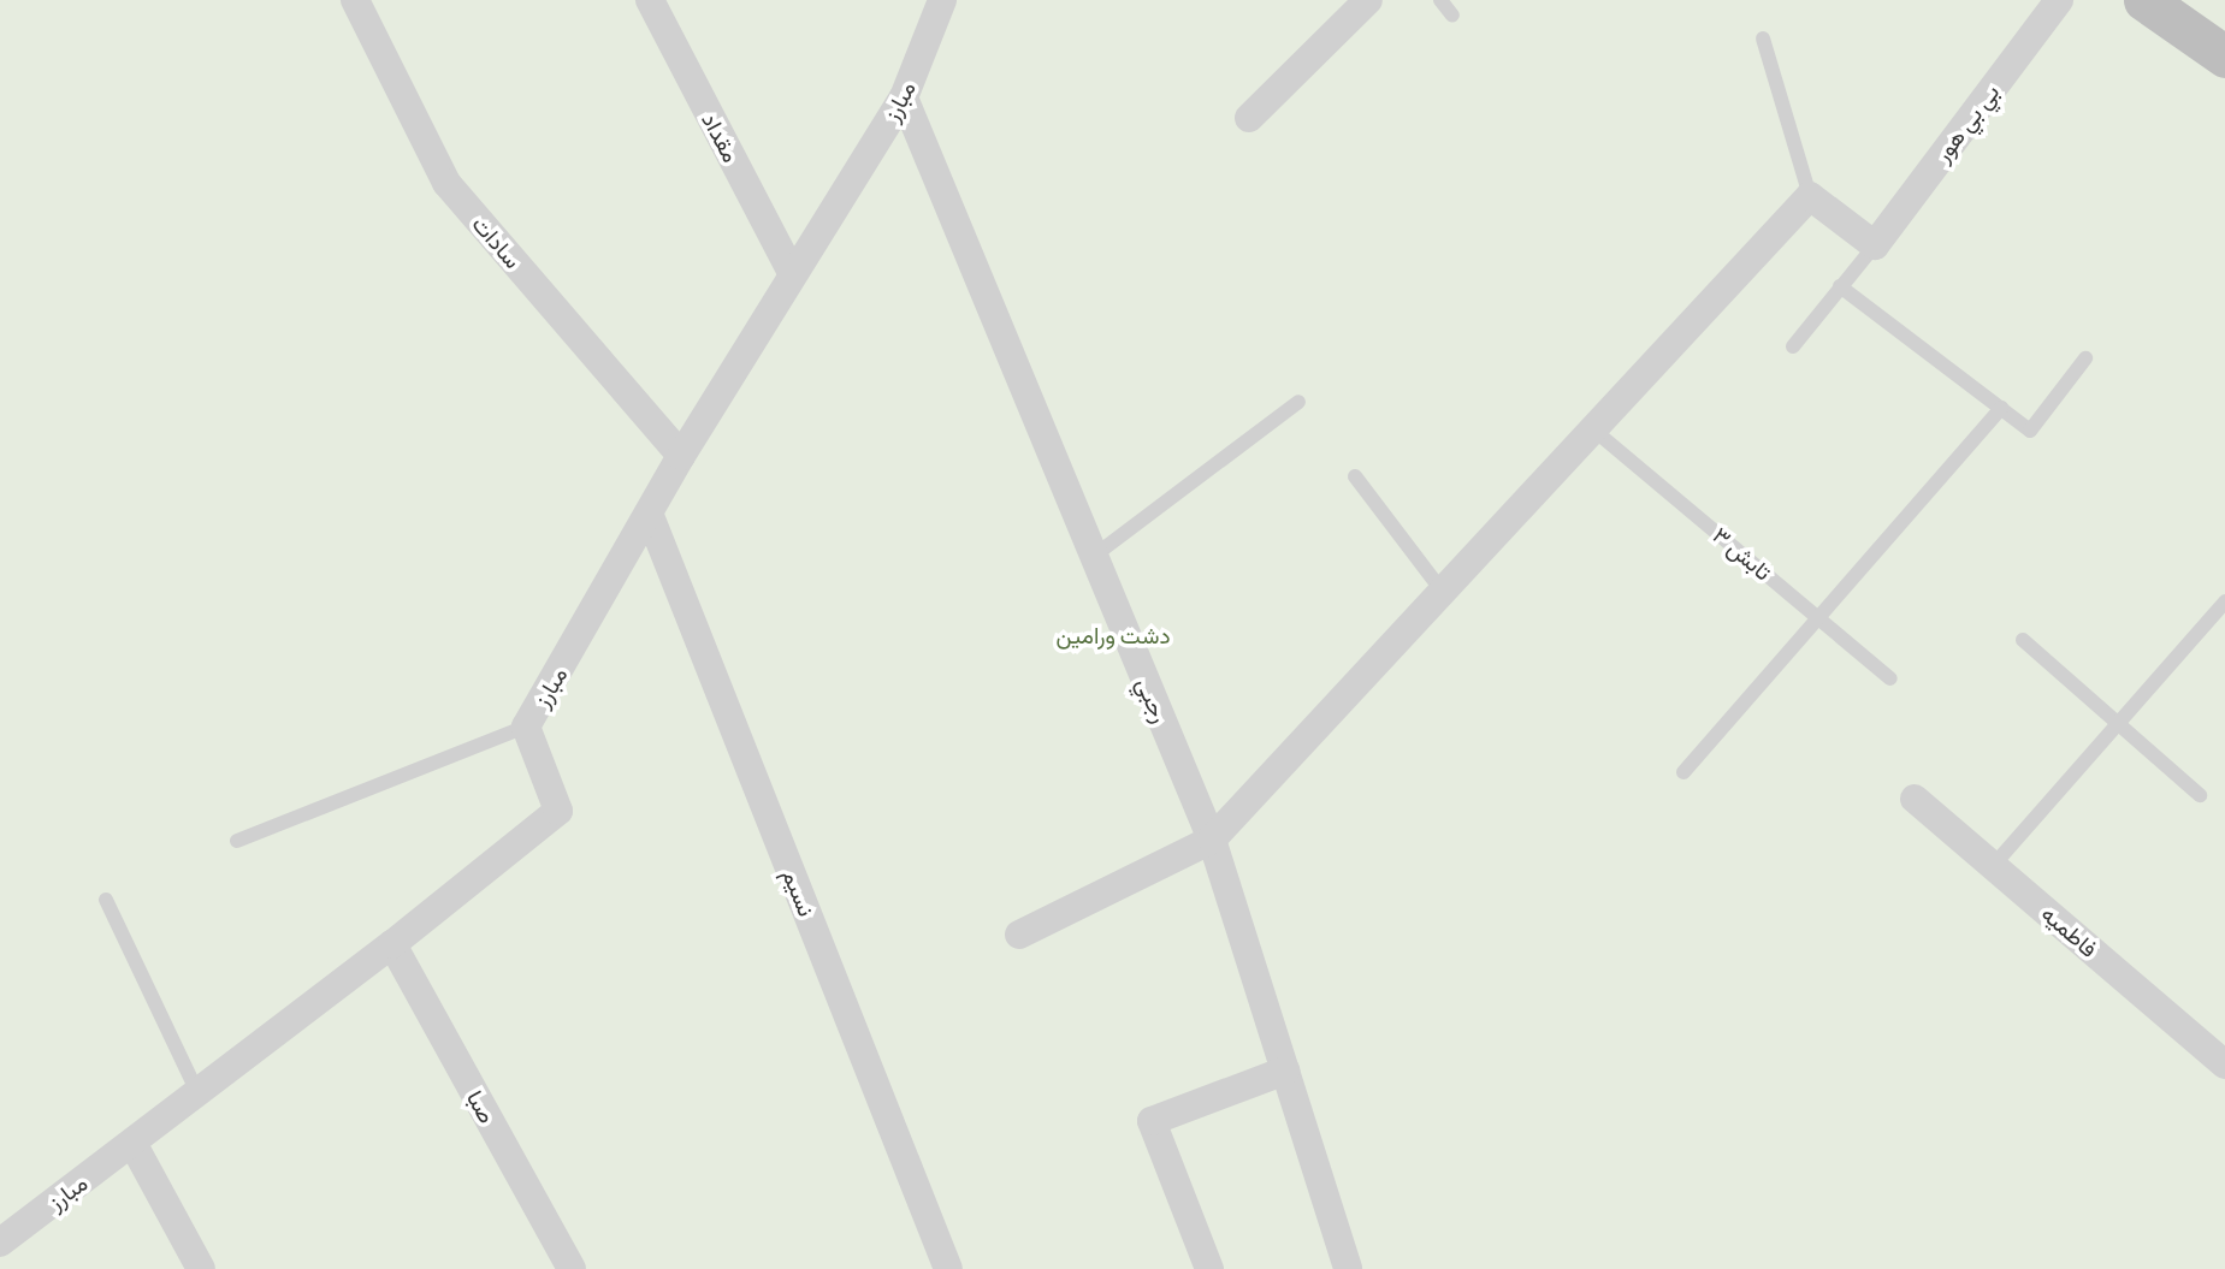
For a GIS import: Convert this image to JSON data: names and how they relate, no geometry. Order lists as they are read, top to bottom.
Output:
{
  "streets": {
    "street": [
      "مبارز",
      "بي بي هور",
      "مقداد",
      "سادات",
      "رجبي",
      "نسيم",
      "فاطميه",
      "صبا"
    ],
    "lane": ["تابش ۳"]
  },
  "crossings": [
    ["مبارز", "مقداد"],
    ["مبارز", "سادات"],
    ["مبارز", "رجبي"],
    ["مبارز", "نسيم"],
    ["مبارز", "صبا"]
  ],
  "parks": ["دشت ورامین"]
}
